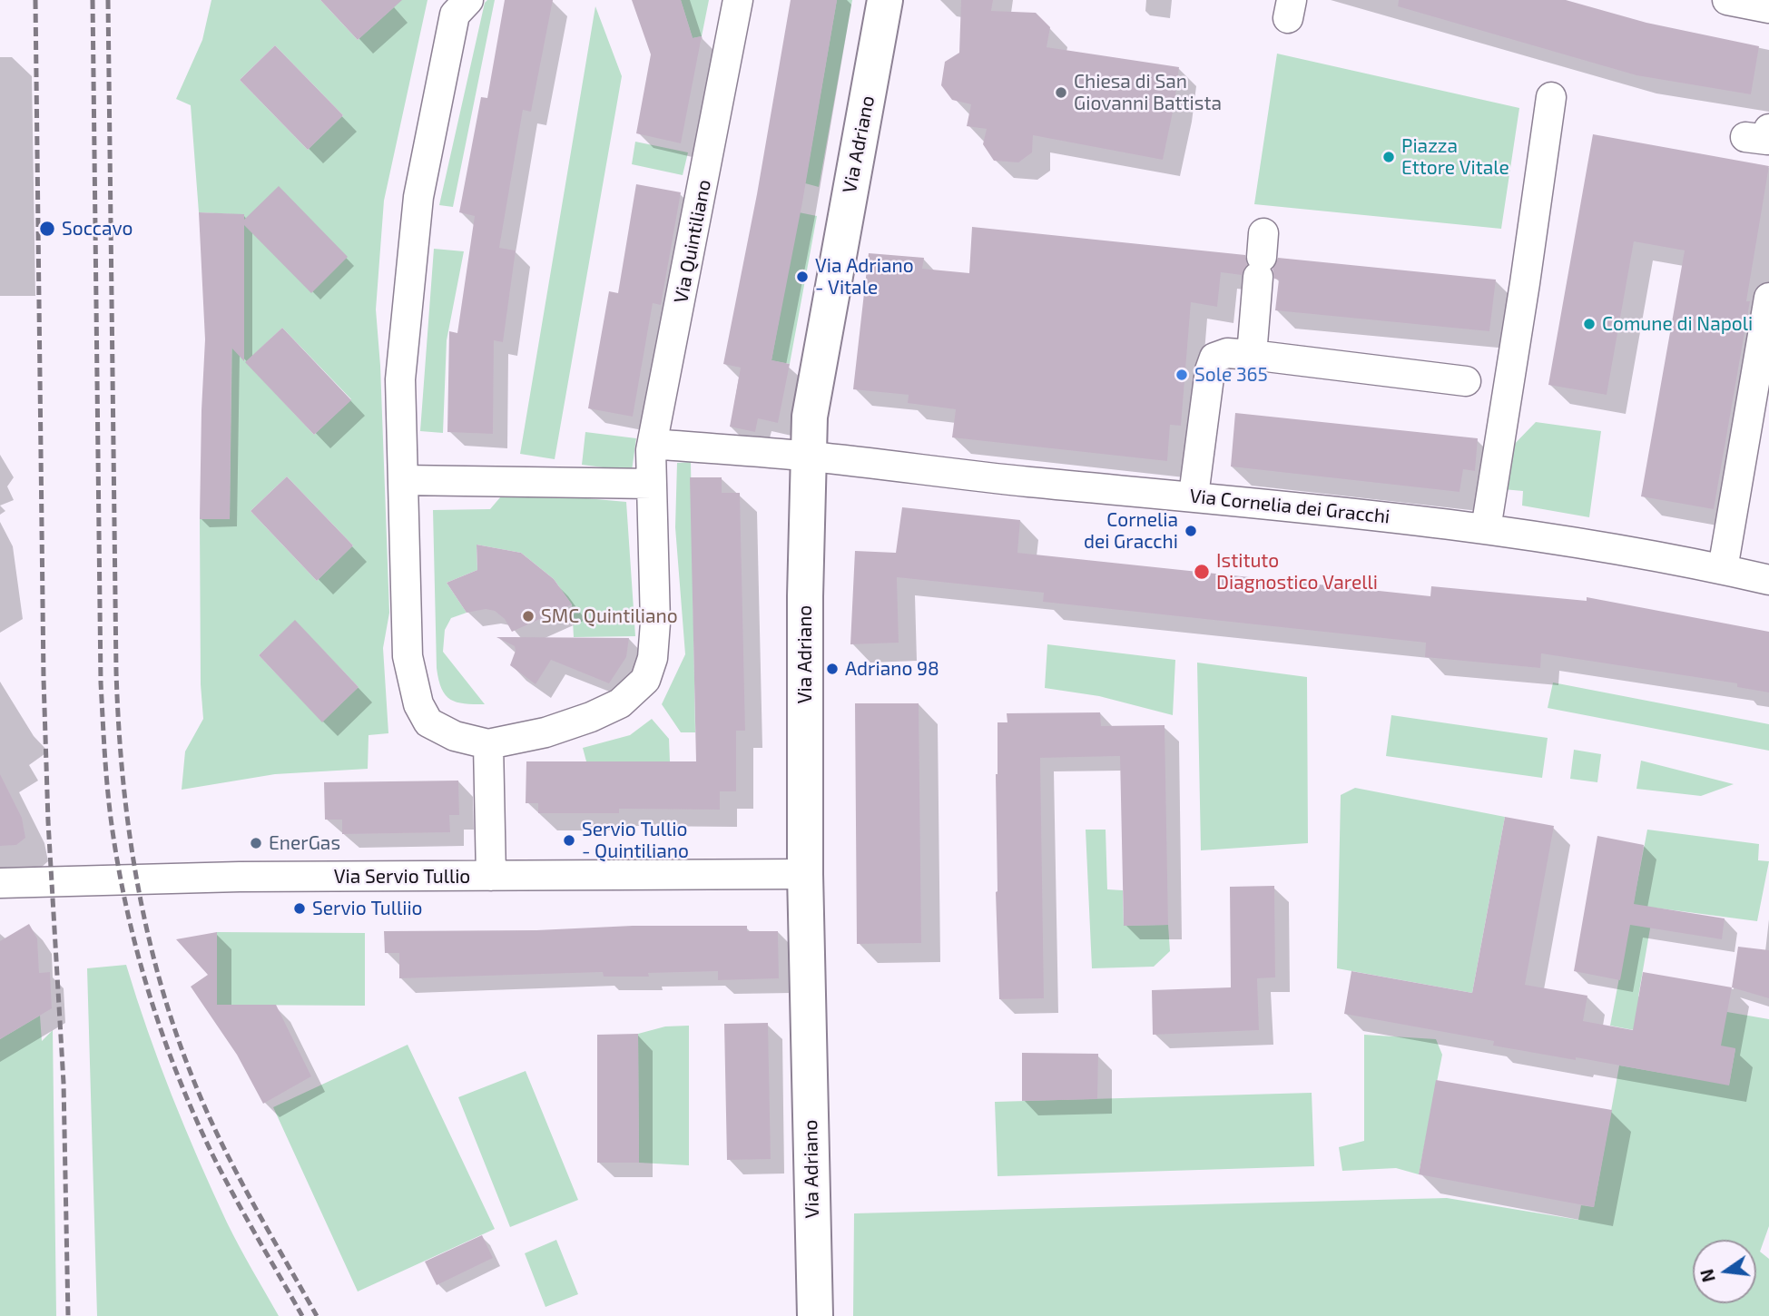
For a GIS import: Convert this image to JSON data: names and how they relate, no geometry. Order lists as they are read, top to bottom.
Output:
{
  "streets": {
    "street": [
      "Via Adriano",
      "Via Quintiliano",
      "Via Cornelia dei Gracchi",
      "Via Servio Tullio"
    ]
  },
  "crossings": [
    ["Via Adriano", "Via Cornelia dei Gracchi"],
    ["Via Adriano", "Via Servio Tullio"],
    ["Via Quintiliano", "Via Cornelia dei Gracchi"]
  ],
  "places": [
    "Chiesa di San Giovanni Battista",
    "Piazza Ettore Vitale",
    "Soccavo",
    "Via Adriano - Vitale",
    "Comune di Napoli",
    "Sole 365",
    "Cornelia dei Gracchi",
    "Istituto Diagnostico Varelli",
    "SMC Quintiliano",
    "Adriano 98",
    "Servio Tullio - Quintiliano",
    "EnerGas",
    "Servio Tulliio"
  ],
  "north": "left"
}
